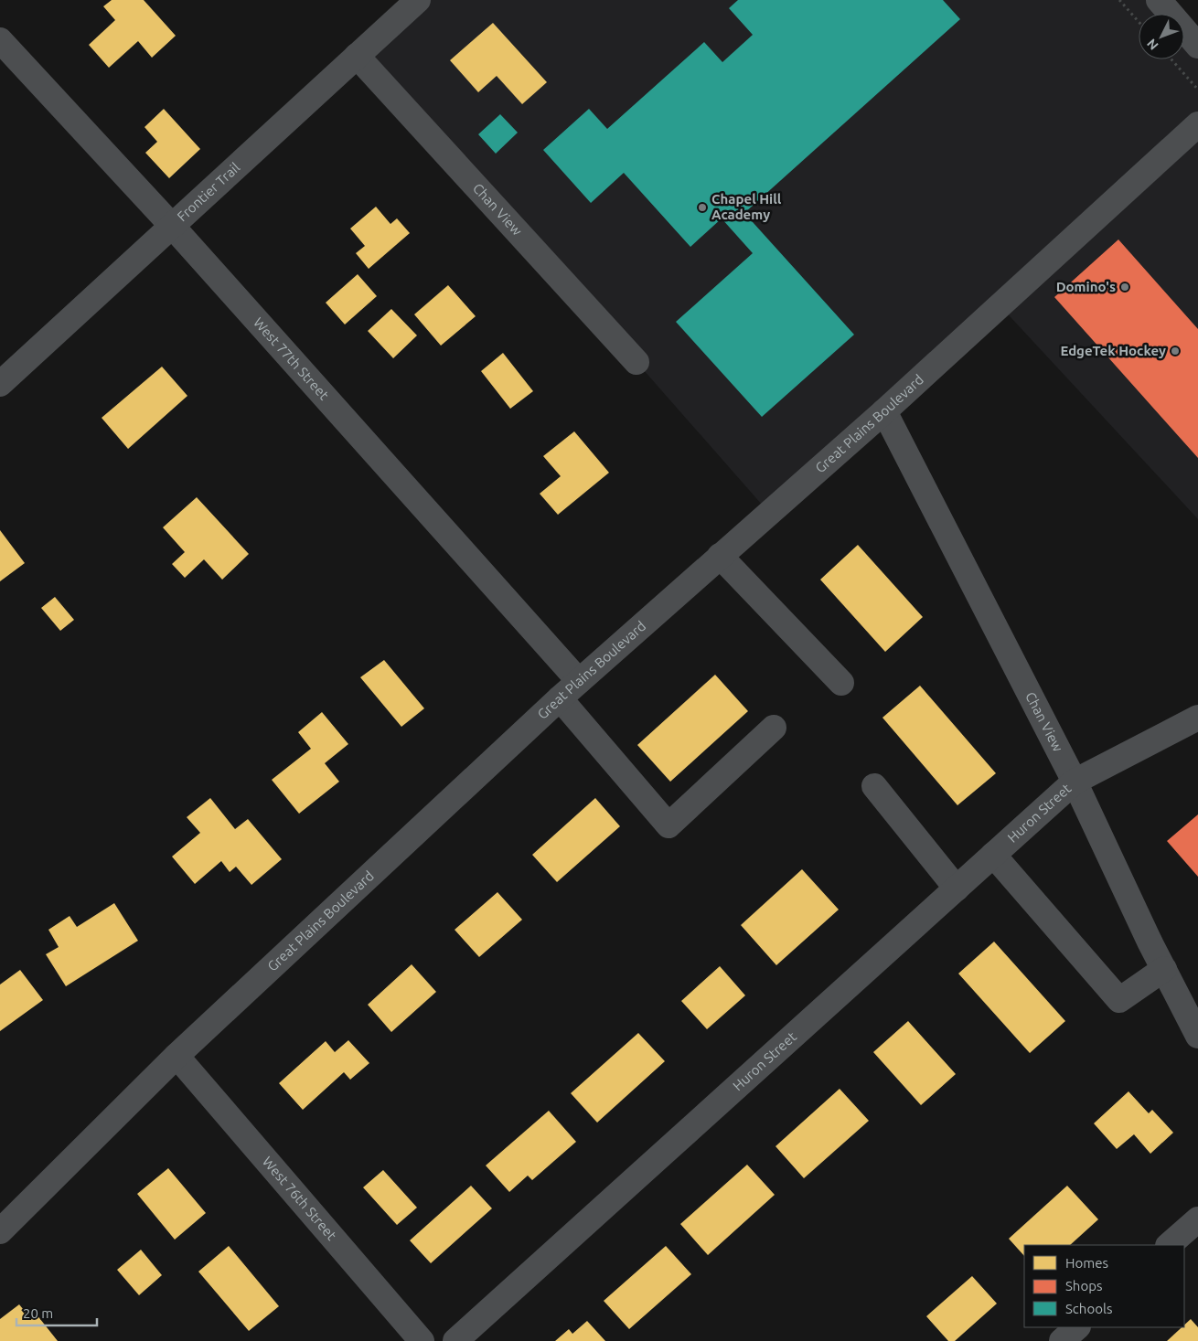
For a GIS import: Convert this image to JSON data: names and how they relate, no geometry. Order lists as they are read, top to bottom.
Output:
{
  "streets": {
    "street": [
      "Frontier Trail",
      "Chan View",
      "West 77th Street",
      "Great Plains Boulevard",
      "Huron Street",
      "West 76th Street"
    ]
  },
  "crossings": [
    ["Frontier Trail", "Chan View"],
    ["Frontier Trail", "West 77th Street"],
    ["Chan View", "Great Plains Boulevard"],
    ["Chan View", "Huron Street"],
    ["West 77th Street", "Great Plains Boulevard"],
    ["Great Plains Boulevard", "West 76th Street"]
  ],
  "places": ["Chapel Hill Academy", "Domino's", "EdgeTek Hockey"],
  "legend": ["Homes", "Shops", "Schools"],
  "scale_bar": "20 m",
  "north": "bottom left"
}
